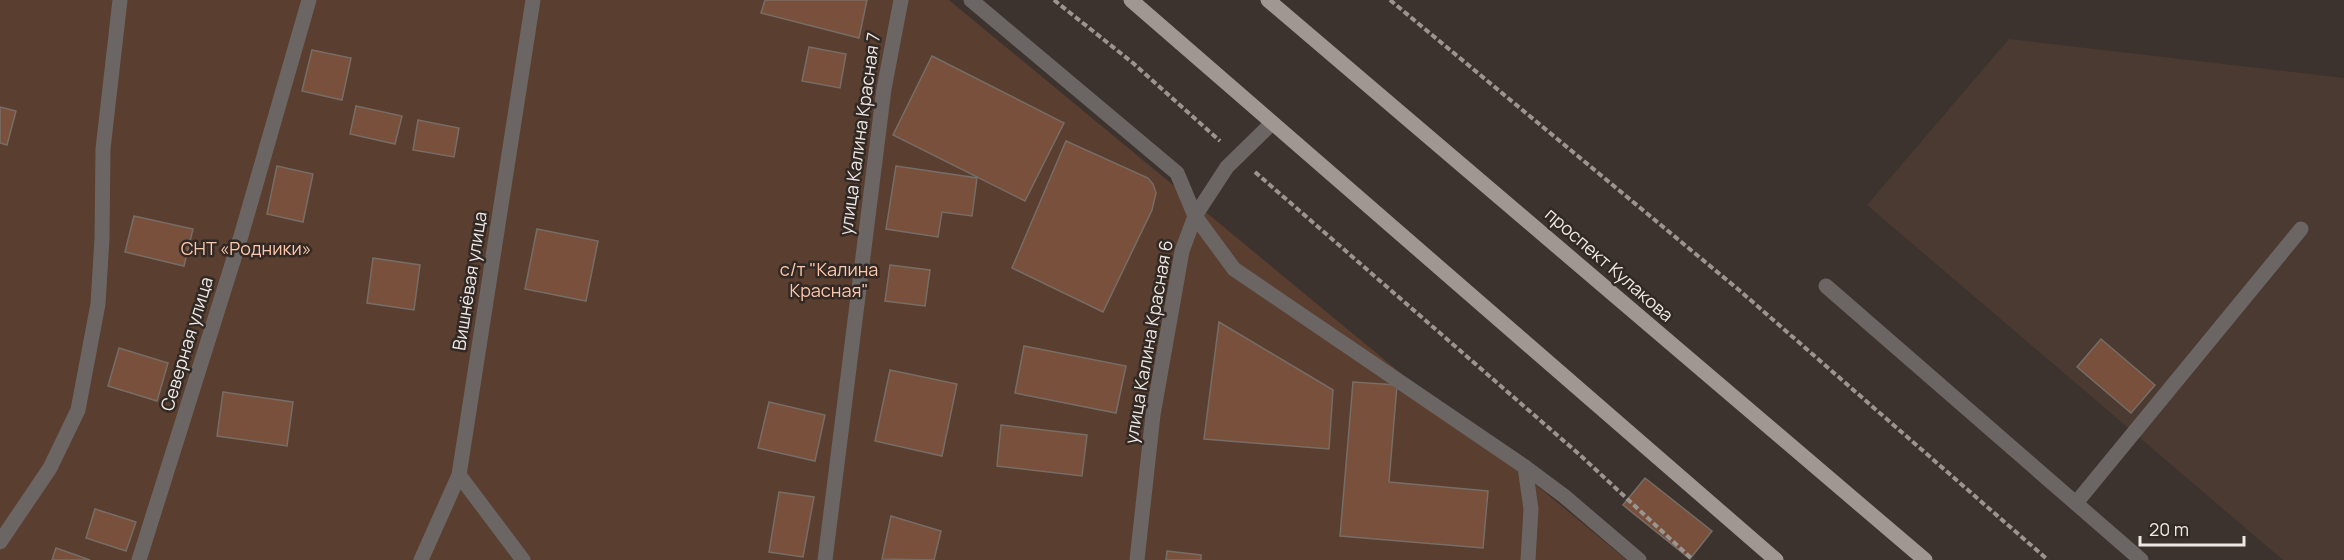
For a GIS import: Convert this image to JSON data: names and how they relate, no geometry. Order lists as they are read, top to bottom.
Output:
{
  "streets": {
    "main road": ["проспект Кулакова"],
    "street": [
      "улица Калина Красная 7",
      "Вишнёвая улица",
      "улица Калина Красная 6",
      "Северная улица"
    ]
  },
  "parks": ["СНТ «Родники»", "с/т \"Калина Красная\""],
  "scale_bar": "20 m"
}
